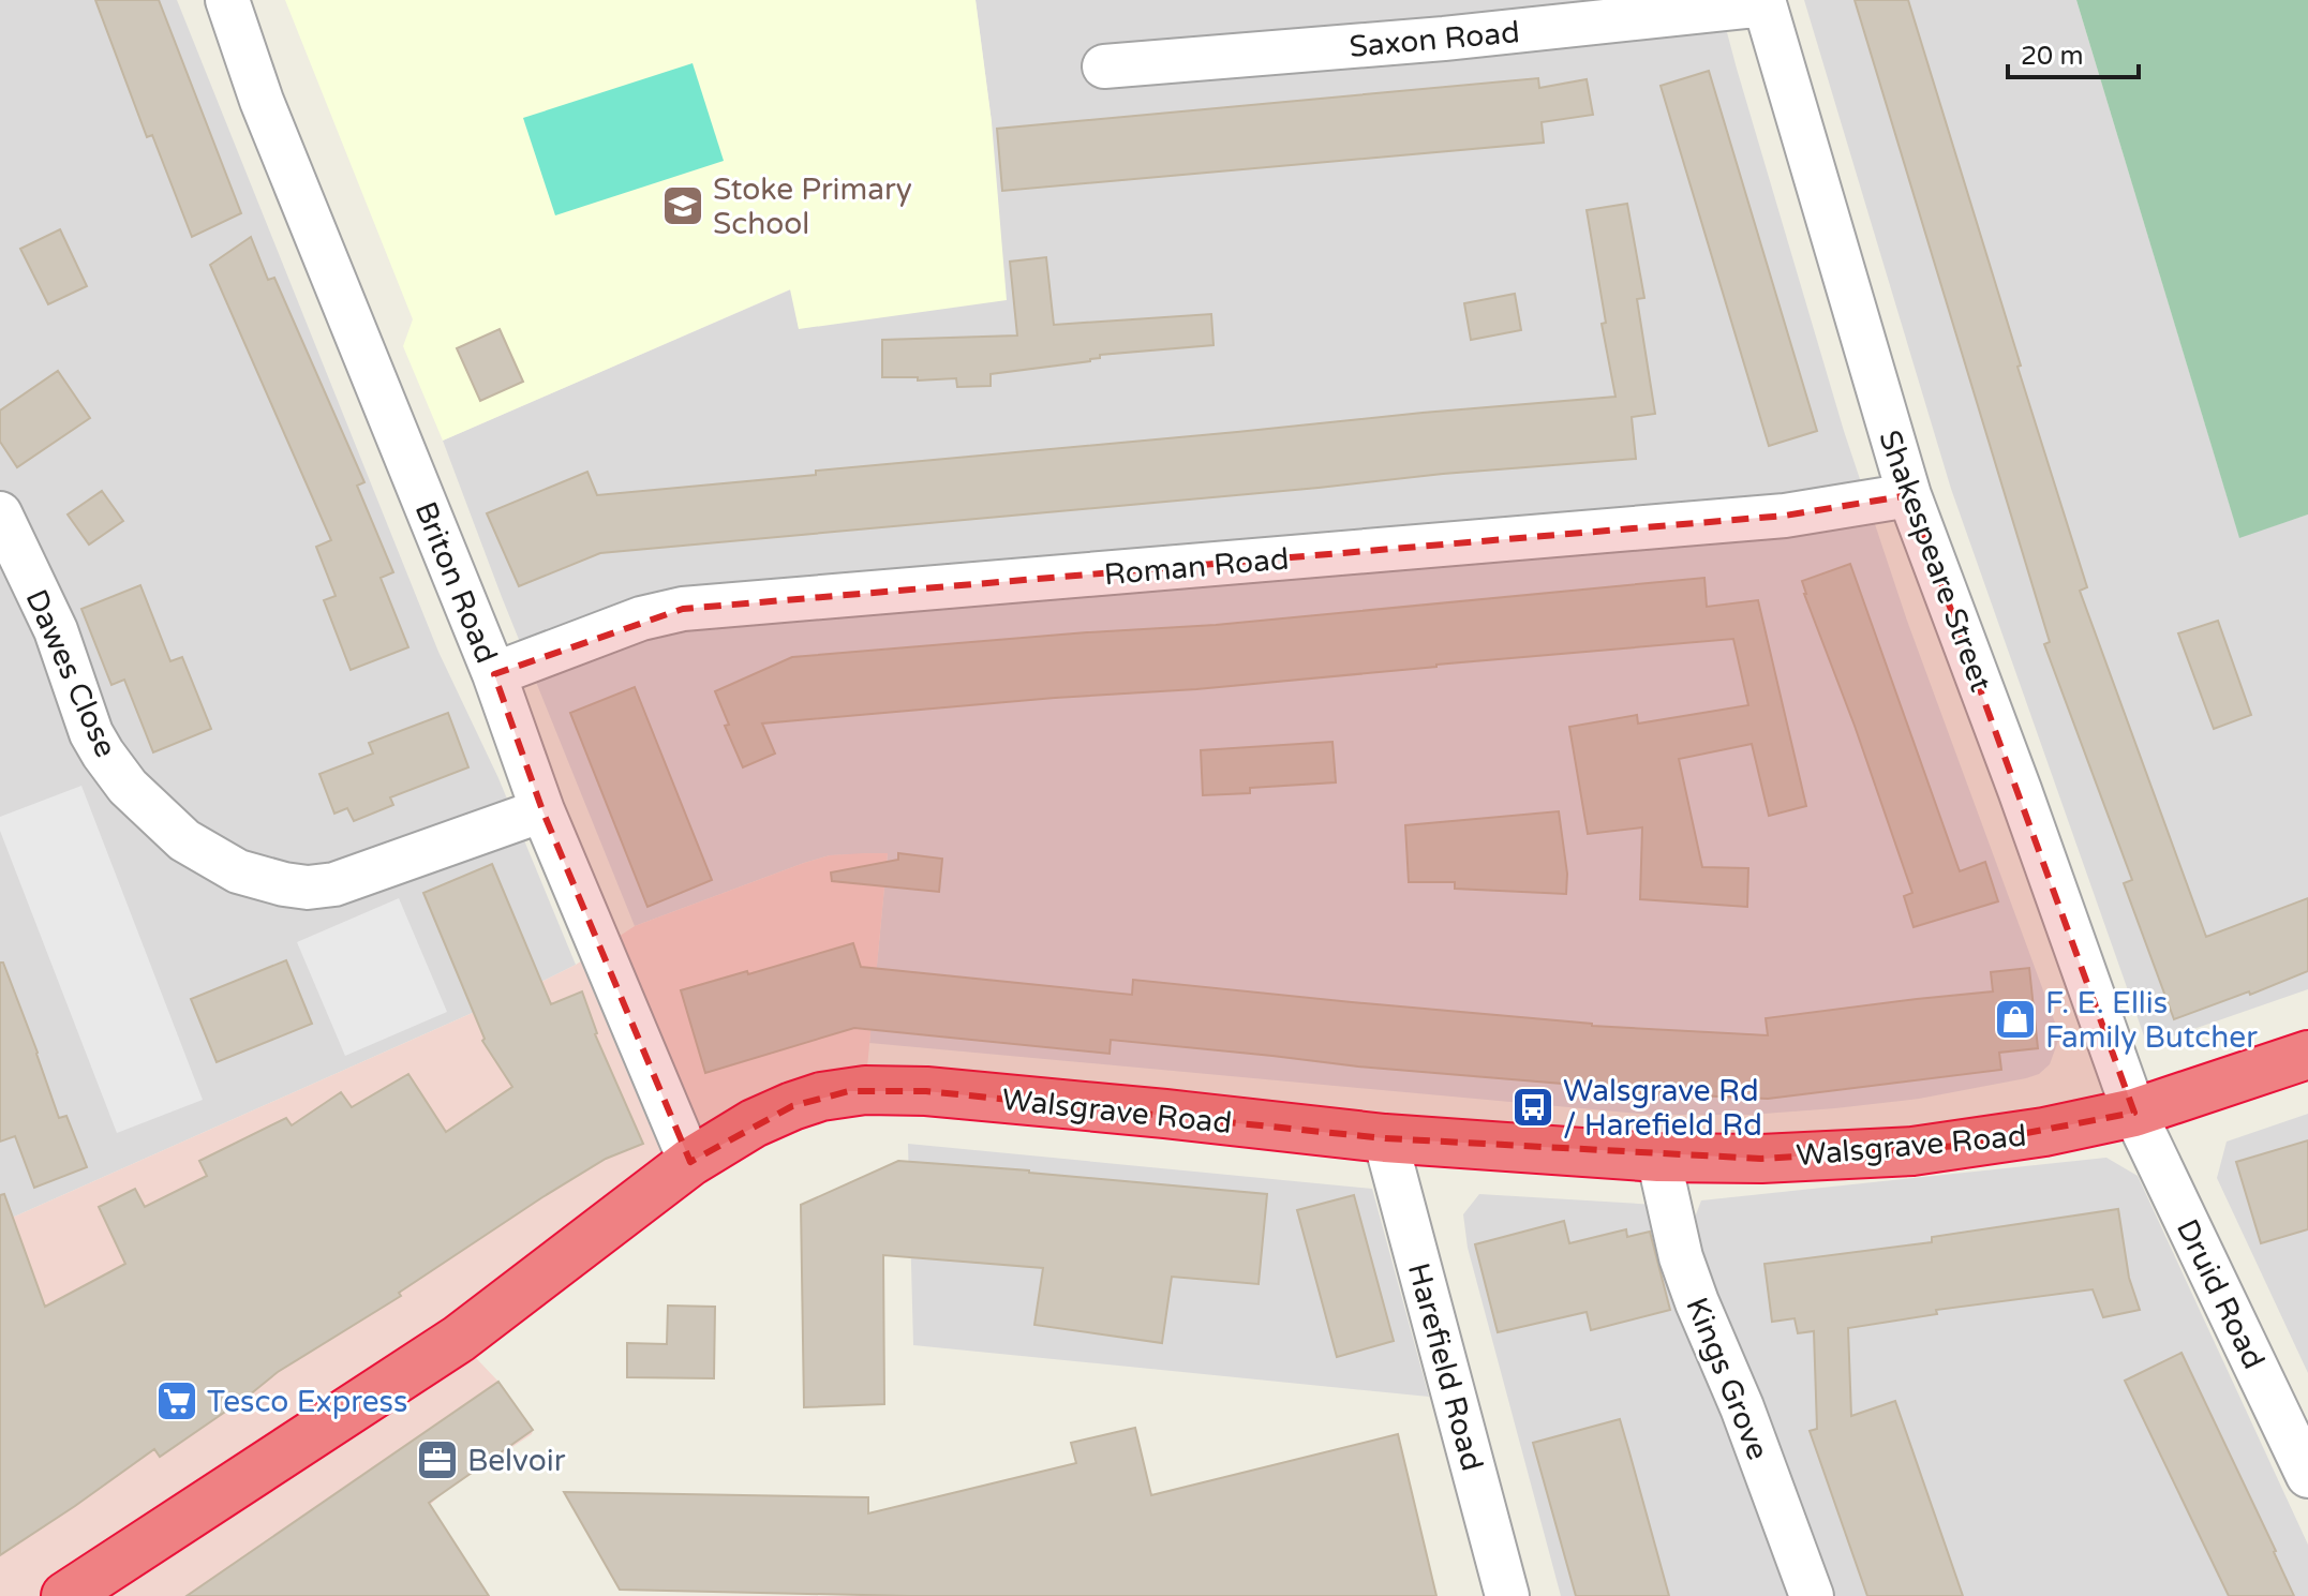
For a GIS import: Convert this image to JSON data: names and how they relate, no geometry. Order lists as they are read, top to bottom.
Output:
{
  "streets": {
    "highway": ["Walsgrave Road"],
    "street": [
      "Saxon Road",
      "Shakespeare Street",
      "Roman Road",
      "Briton Road",
      "Dawes Close",
      "Druid Road",
      "Harefield Road",
      "Kings Grove"
    ]
  },
  "crossings": [
    ["Saxon Road", "Shakespeare Street"],
    ["Shakespeare Street", "Roman Road"],
    ["Shakespeare Street", "Walsgrave Road"],
    ["Shakespeare Street", "Druid Road"],
    ["Roman Road", "Briton Road"],
    ["Briton Road", "Dawes Close"],
    ["Briton Road", "Walsgrave Road"],
    ["Walsgrave Road", "Druid Road"],
    ["Walsgrave Road", "Harefield Road"],
    ["Walsgrave Road", "Kings Grove"]
  ],
  "places": {
    "school or university": ["Stoke Primary School"],
    "shop": ["F. E. Ellis Family Butcher"],
    "bus stop": ["Walsgrave Rd / Harefield Rd"],
    "supermarket": ["Tesco Express"],
    "office": ["Belvoir"]
  },
  "scale_bar": "20 m"
}
